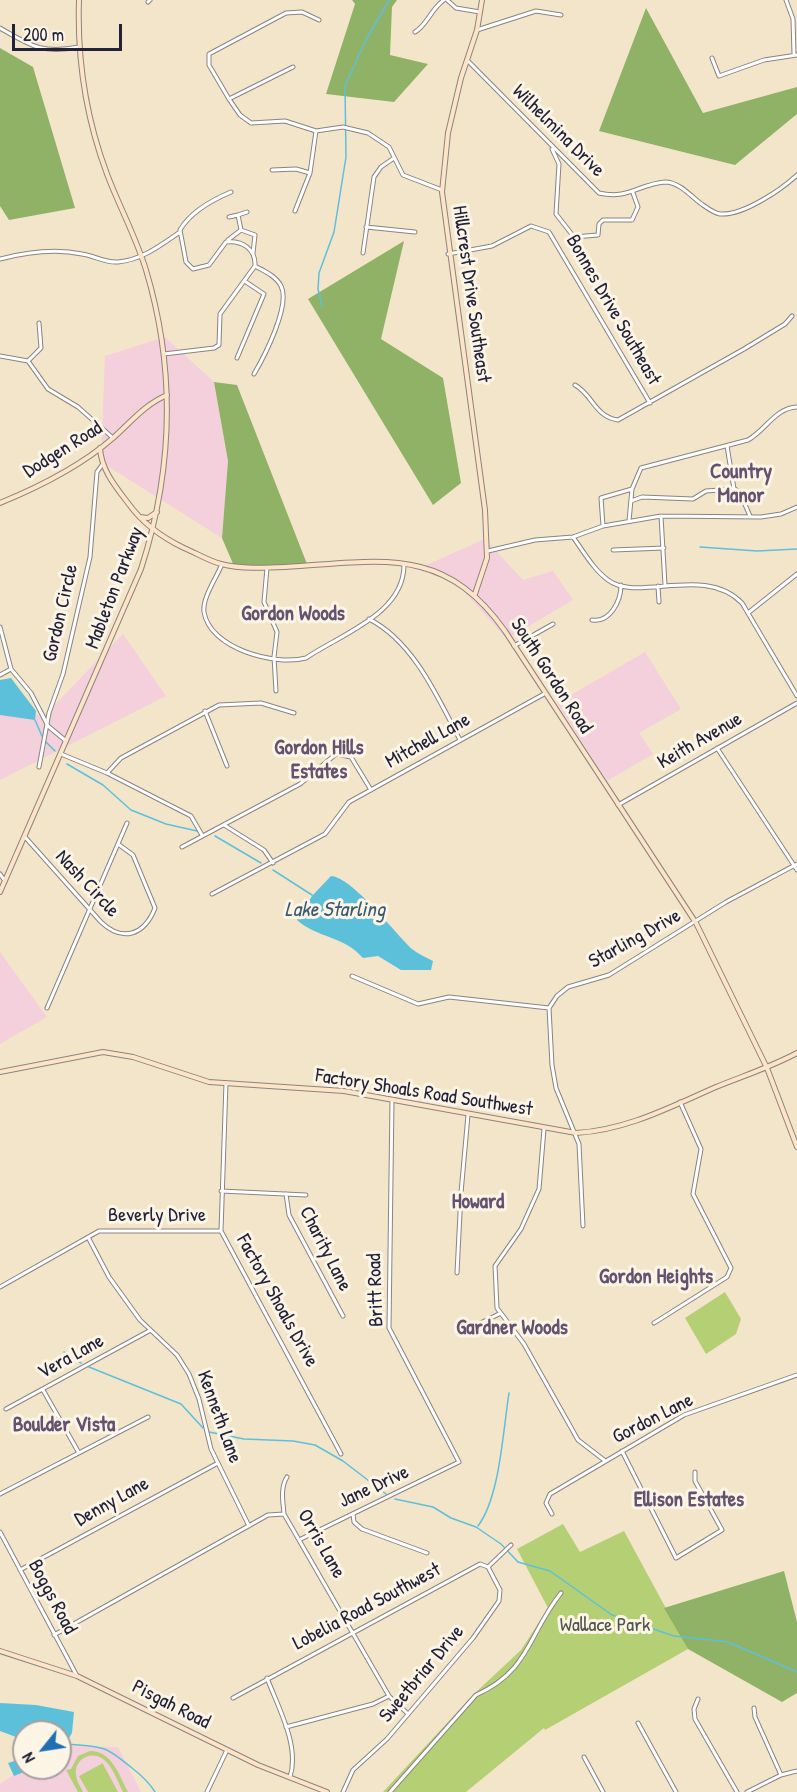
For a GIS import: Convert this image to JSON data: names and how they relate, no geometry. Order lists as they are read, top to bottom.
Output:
{
  "streets": {
    "street": [
      "Wilhelmina Drive",
      "Hillcrest Drive Southeast",
      "Bonnes Drive Southeast",
      "Dodgen Road",
      "Mableton Parkway",
      "Gordon Circle",
      "South Gordon Road",
      "Mitchell Lane",
      "Keith Avenue",
      "Nash Circle",
      "Starling Drive",
      "Factory Shoals Road Southwest",
      "Beverly Drive",
      "Charity Lane",
      "Britt Road",
      "Factory Shoals Drive",
      "Vera Lane",
      "Kenneth Lane",
      "Gordon Lane",
      "Jane Drive",
      "Denny Lane",
      "Orris Lane",
      "Boggs Road",
      "Lobelia Road Southwest",
      "Sweetbriar Drive",
      "Pisgah Road"
    ]
  },
  "crossings": [
    ["Wilhelmina Drive", "Hillcrest Drive Southeast"],
    ["Hillcrest Drive Southeast", "Bonnes Drive Southeast"],
    ["Hillcrest Drive Southeast", "South Gordon Road"],
    ["Dodgen Road", "Mableton Parkway"],
    ["Mableton Parkway", "South Gordon Road"],
    ["Mableton Parkway", "Nash Circle"],
    ["Gordon Circle", "South Gordon Road"],
    ["South Gordon Road", "Mitchell Lane"],
    ["South Gordon Road", "Keith Avenue"],
    ["South Gordon Road", "Starling Drive"],
    ["South Gordon Road", "Factory Shoals Road Southwest"],
    ["Factory Shoals Road Southwest", "Britt Road"],
    ["Factory Shoals Road Southwest", "Factory Shoals Drive"],
    ["Beverly Drive", "Factory Shoals Drive"],
    ["Beverly Drive", "Kenneth Lane"],
    ["Britt Road", "Jane Drive"],
    ["Vera Lane", "Kenneth Lane"],
    ["Kenneth Lane", "Denny Lane"],
    ["Jane Drive", "Orris Lane"],
    ["Denny Lane", "Boggs Road"],
    ["Orris Lane", "Lobelia Road Southwest"],
    ["Orris Lane", "Sweetbriar Drive"],
    ["Boggs Road", "Pisgah Road"],
    ["Lobelia Road Southwest", "Sweetbriar Drive"]
  ],
  "districts": [
    "Country Manor",
    "Gordon Woods",
    "Gordon Hills Estates",
    "Howard",
    "Gordon Heights",
    "Gardner Woods",
    "Boulder Vista",
    "Ellison Estates"
  ],
  "water": ["Lake Starling"],
  "parks": ["Wallace Park"],
  "scale_bar": "200 m",
  "north": "bottom left"
}
